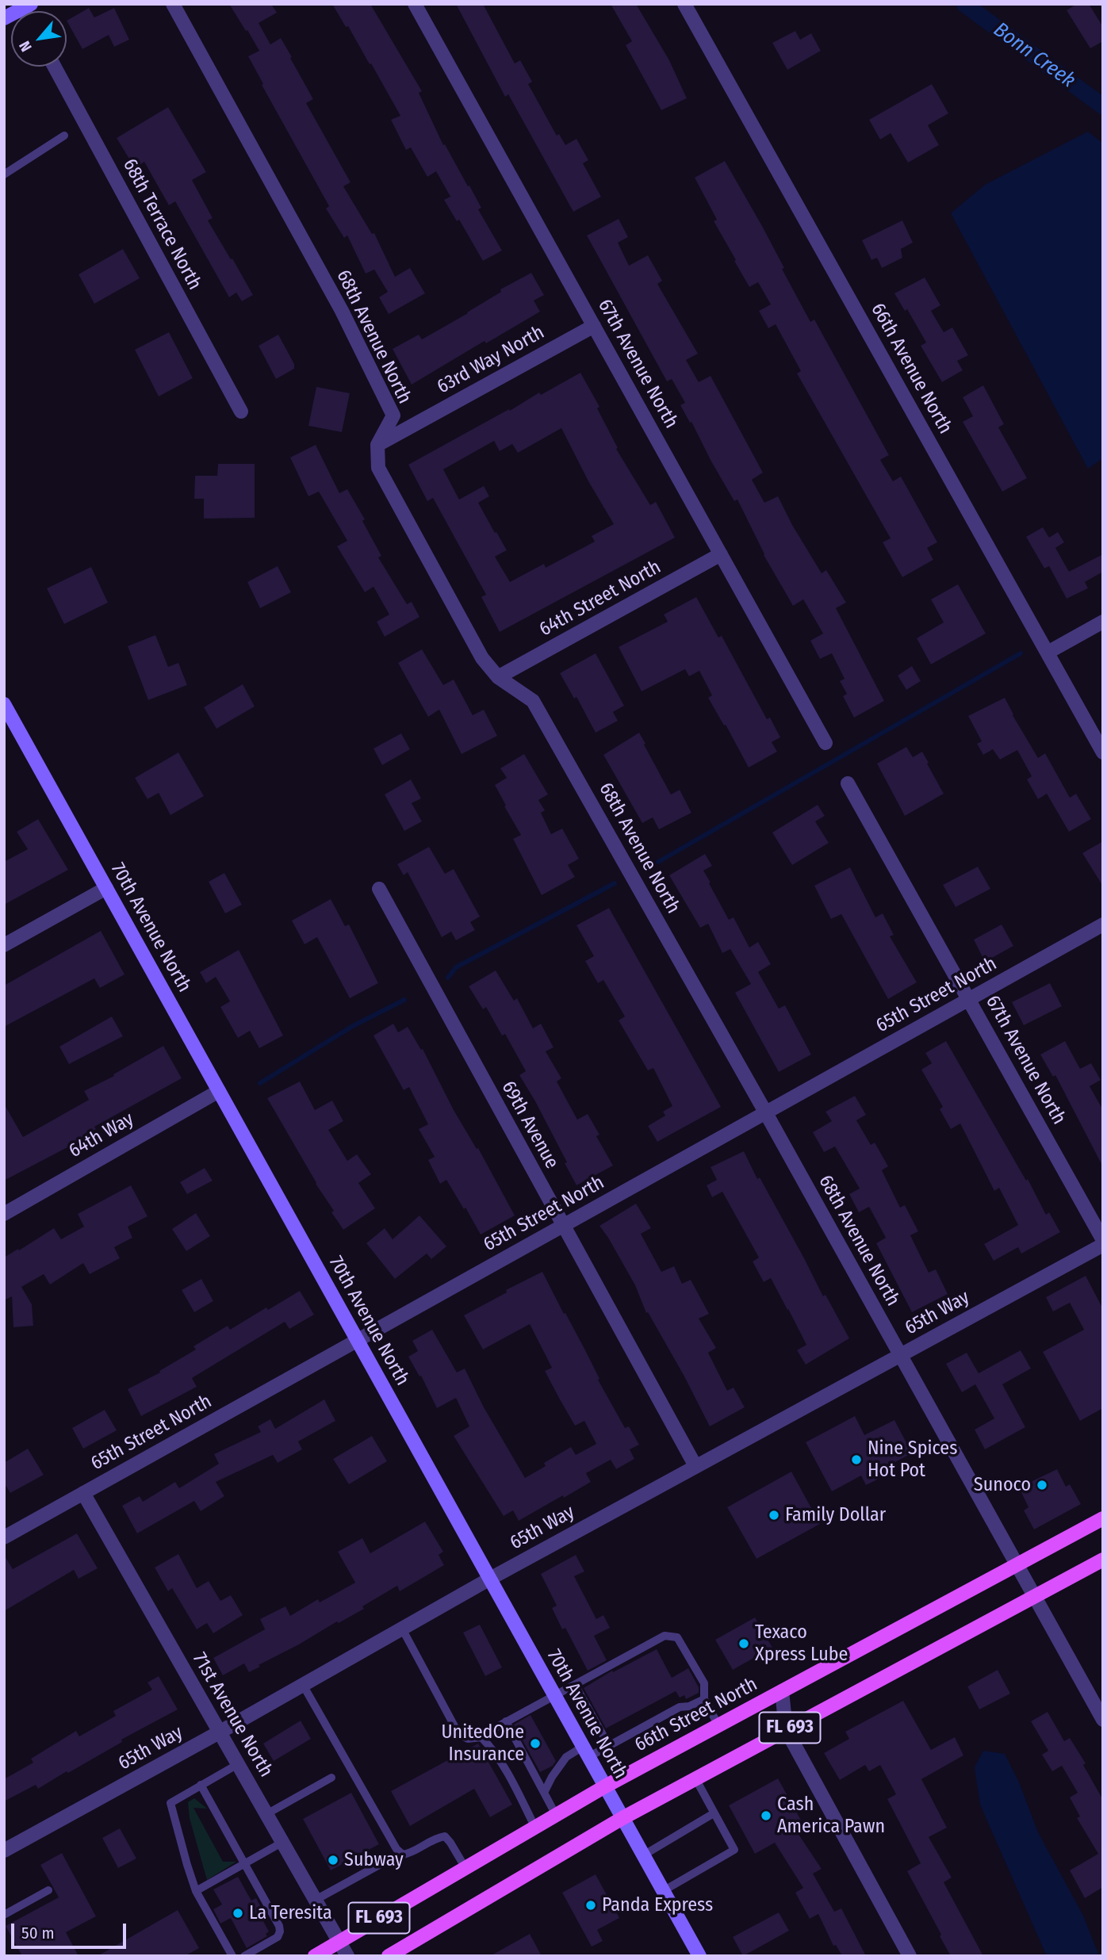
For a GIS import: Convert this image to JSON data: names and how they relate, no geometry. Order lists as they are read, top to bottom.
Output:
{
  "streets": {
    "main road": ["66th Street North", "FL 693"],
    "street": [
      "68th Terrace North",
      "68th Avenue North",
      "63rd Way North",
      "67th Avenue North",
      "66th Avenue North",
      "64th Street North",
      "70th Avenue North",
      "65th Street North",
      "69th Avenue",
      "64th Way",
      "65th Way",
      "71st Avenue North"
    ]
  },
  "crossings": [
    ["68th Avenue North", "63rd Way North"],
    ["68th Avenue North", "64th Street North"],
    ["68th Avenue North", "65th Street North"],
    ["68th Avenue North", "65th Way"],
    ["68th Avenue North", "66th Street North"],
    ["68th Avenue North", "FL 693"],
    ["63rd Way North", "67th Avenue North"],
    ["67th Avenue North", "64th Street North"],
    ["67th Avenue North", "65th Street North"],
    ["70th Avenue North", "65th Street North"],
    ["70th Avenue North", "64th Way"],
    ["70th Avenue North", "65th Way"],
    ["70th Avenue North", "66th Street North"],
    ["70th Avenue North", "FL 693"],
    ["65th Street North", "69th Avenue"],
    ["65th Street North", "71st Avenue North"],
    ["69th Avenue", "65th Way"],
    ["65th Way", "71st Avenue North"],
    ["71st Avenue North", "66th Street North"]
  ],
  "water": ["Bonn Creek"],
  "places": [
    "Nine Spices Hot Pot",
    "Sunoco",
    "Family Dollar",
    "Texaco Xpress Lube",
    "UnitedOne Insurance",
    "Cash America Pawn",
    "Subway",
    "Panda Express",
    "La Teresita"
  ],
  "scale_bar": "50 m",
  "north": "bottom left"
}
